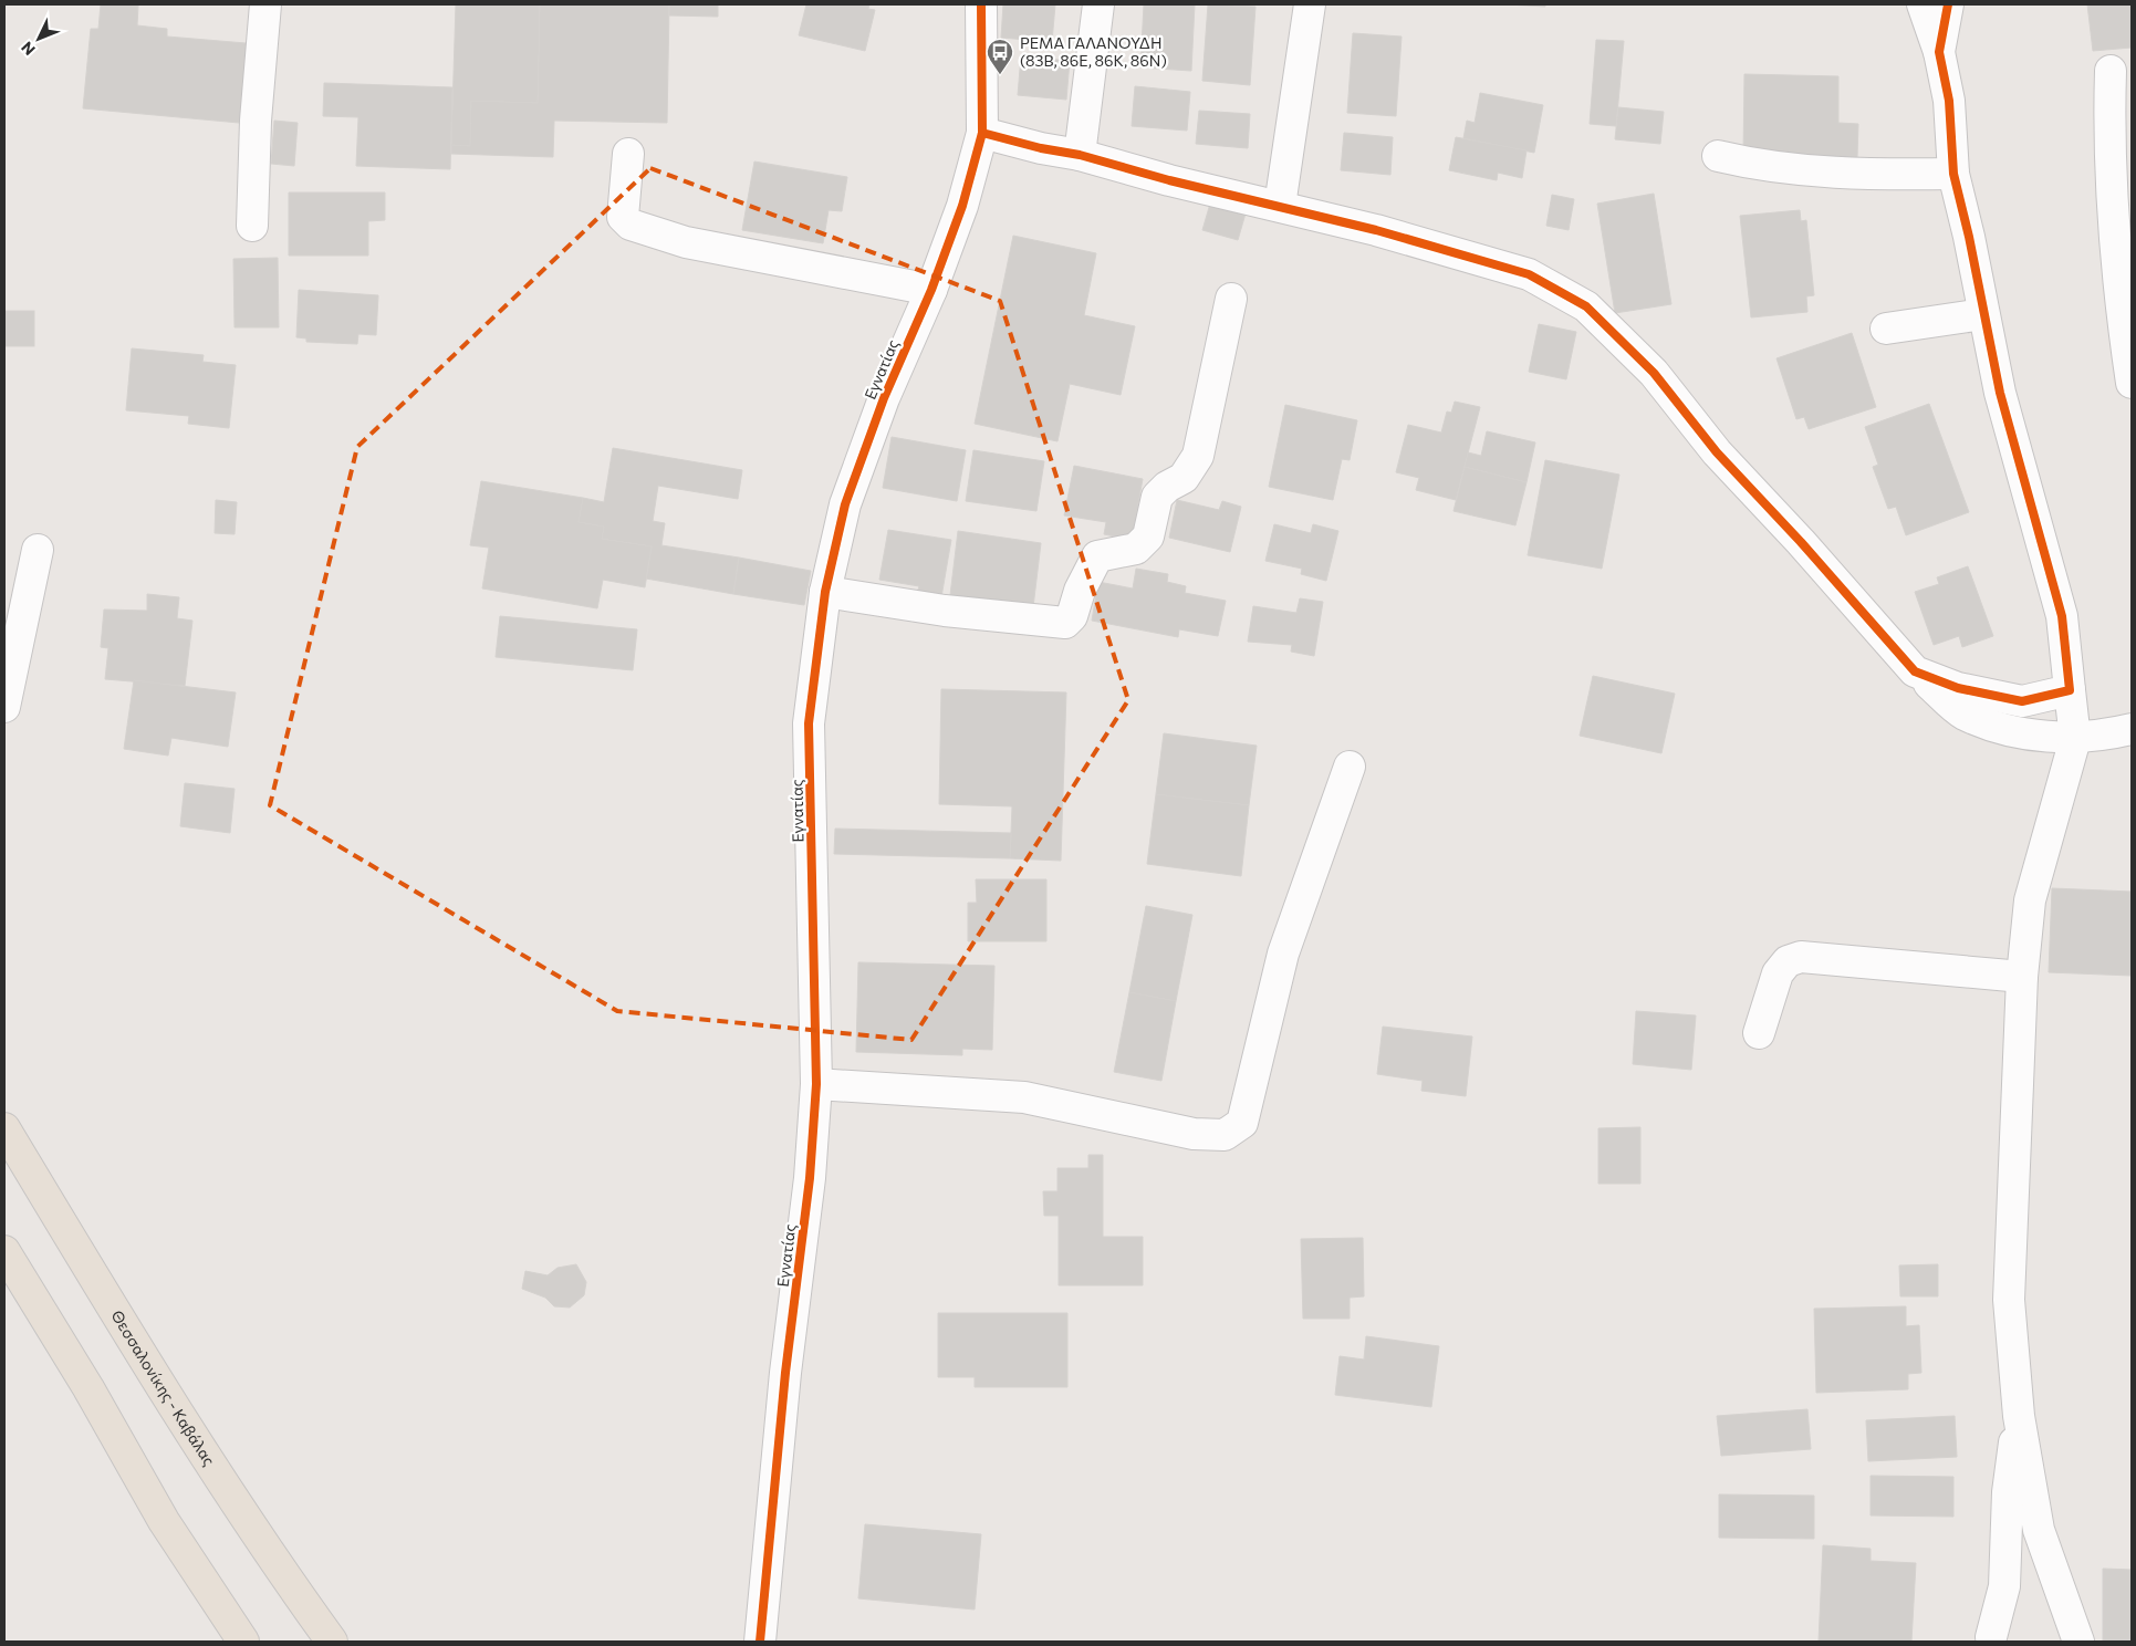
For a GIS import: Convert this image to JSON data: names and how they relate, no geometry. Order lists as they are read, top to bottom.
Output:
{
  "streets": {
    "main road": ["Θεσσαλονίκης - Καβάλας"],
    "street": ["Εγνατίας"]
  },
  "places": {
    "bus stop": ["ΡΕΜΑ ΓΑΛΑΝΟΥΔΗ (83Β, 86Ε, 86Κ, 86Ν)"]
  },
  "north": "bottom left"
}
